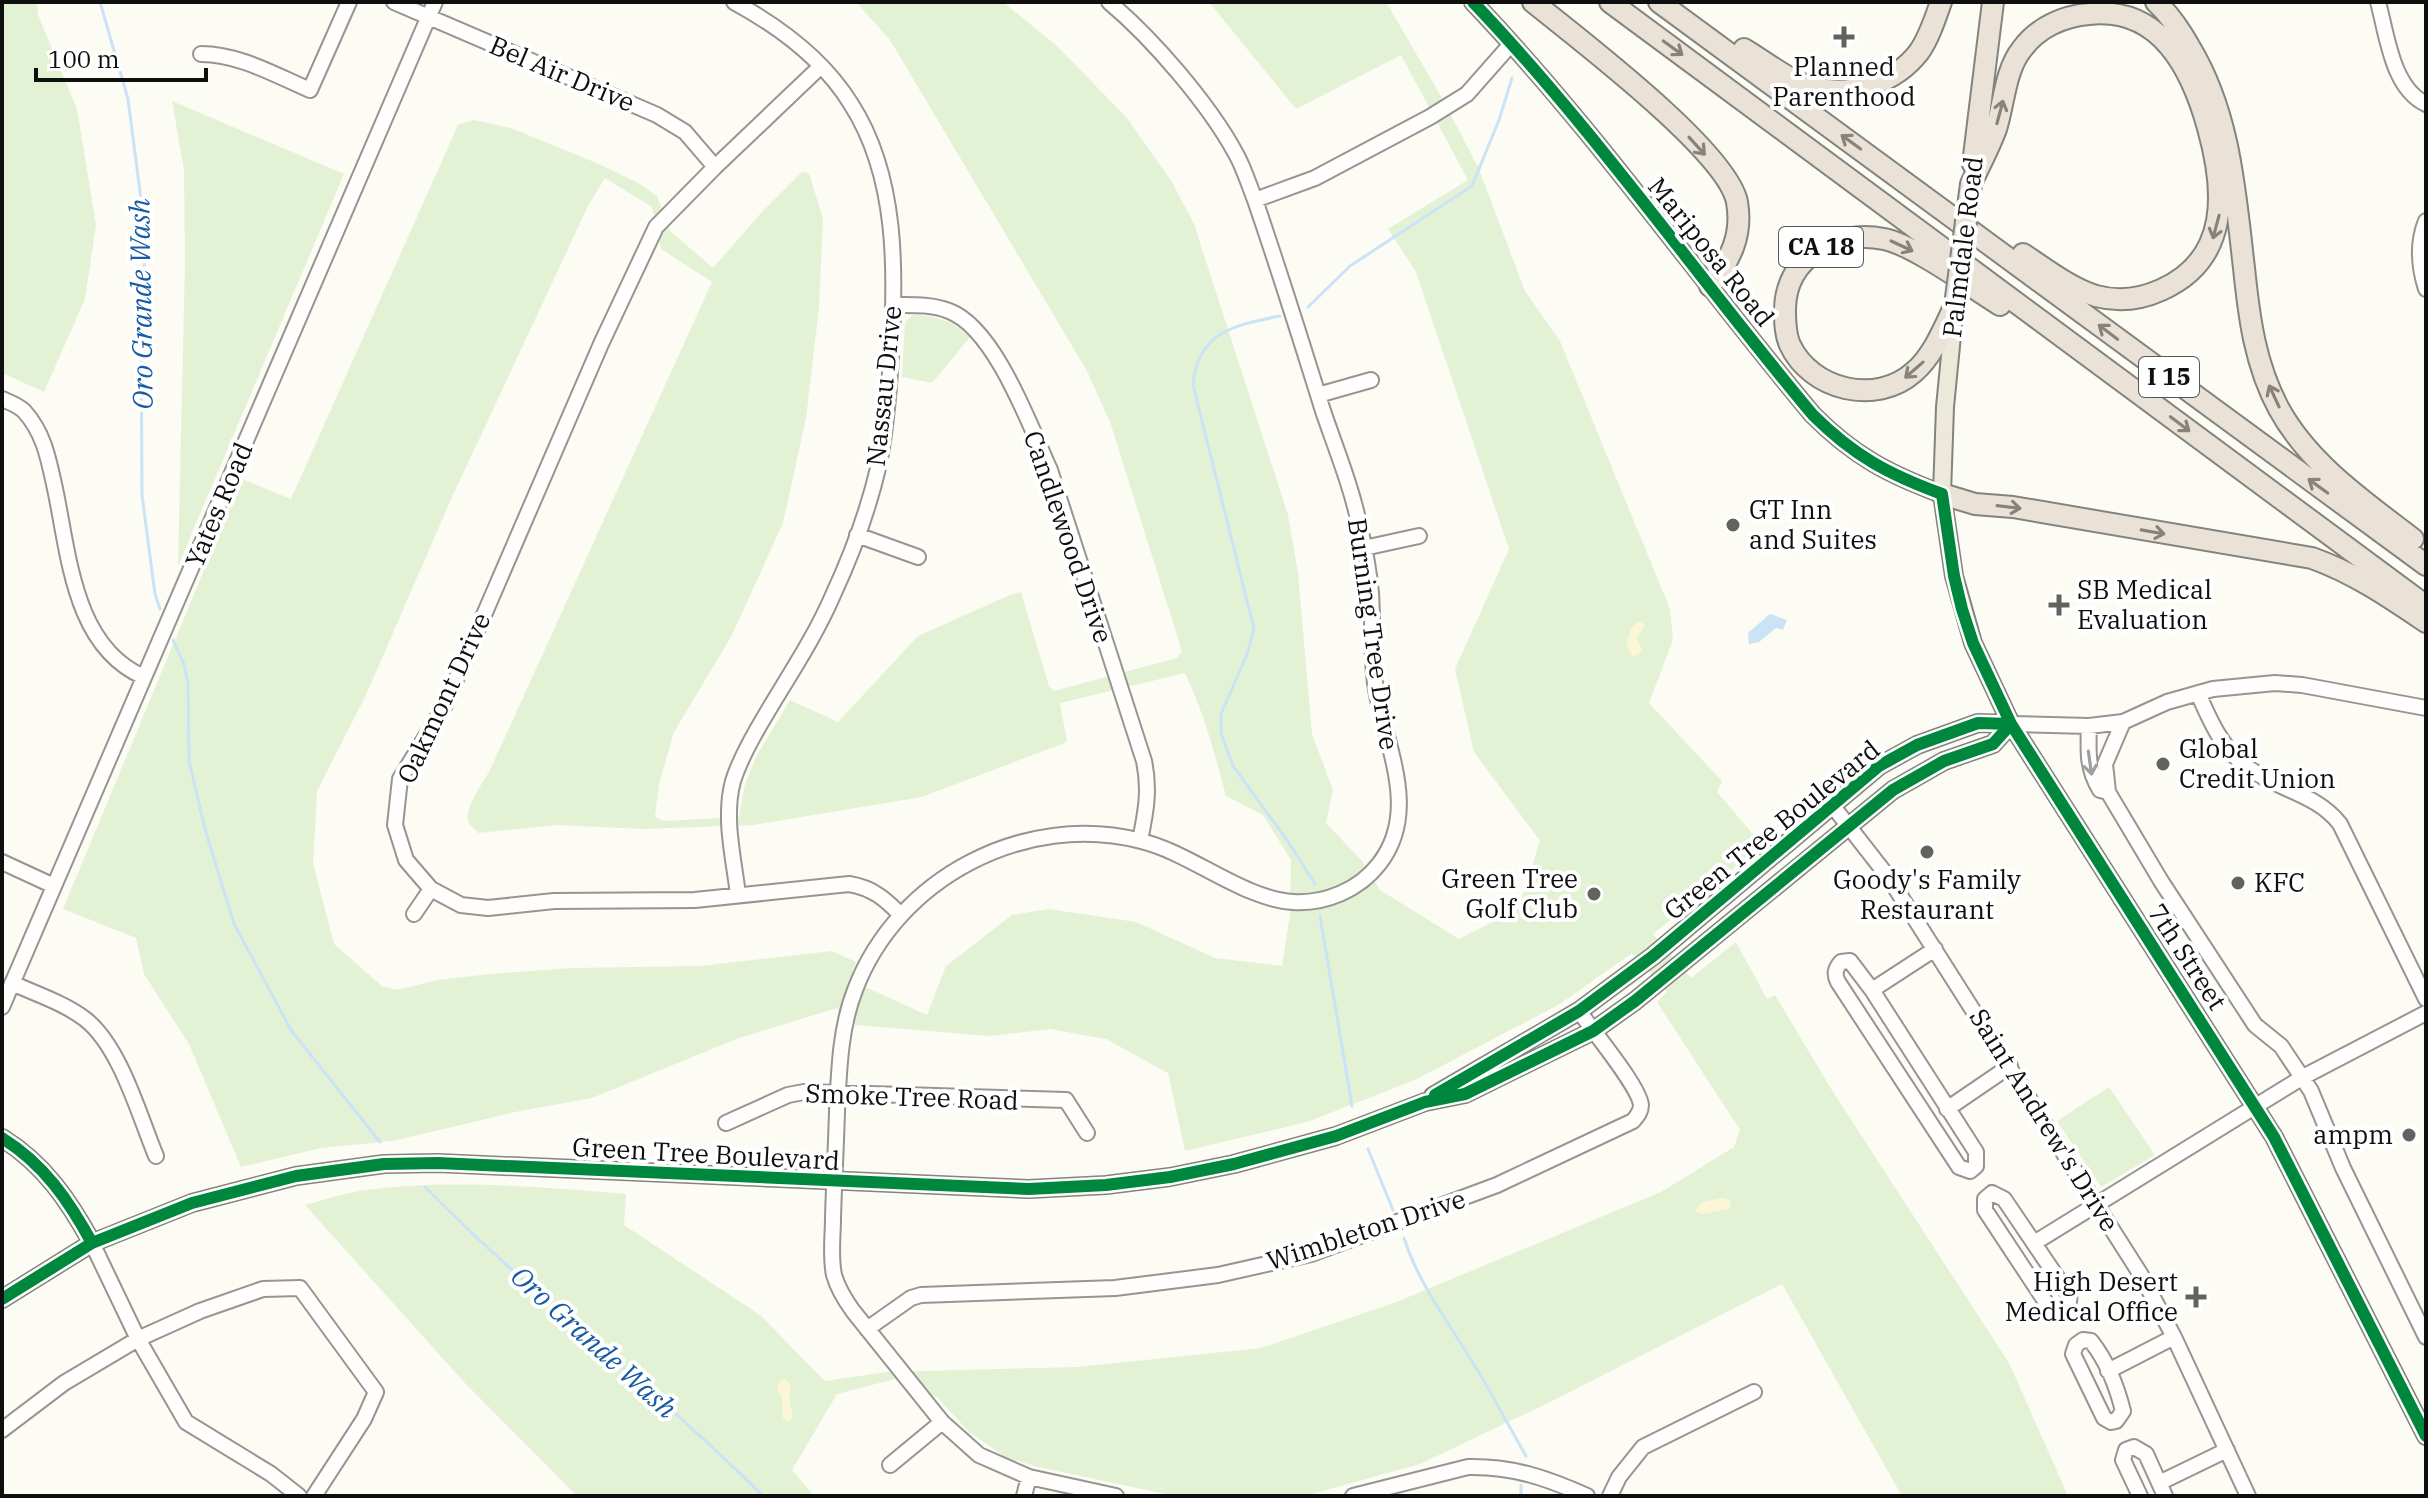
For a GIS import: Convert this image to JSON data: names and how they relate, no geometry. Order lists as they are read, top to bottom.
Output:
{
  "streets": {
    "highway": ["CA 18", "Palmdale Road", "I 15"],
    "main road": ["Mariposa Road", "Green Tree Boulevard", "7th Street"],
    "street": [
      "Bel Air Drive",
      "Nassau Drive",
      "Yates Road",
      "Candlewood Drive",
      "Burning Tree Drive",
      "Oakmont Drive",
      "Smoke Tree Road",
      "Saint Andrew's Drive",
      "Wimbleton Drive"
    ]
  },
  "crossings": [
    ["Bel Air Drive", "Yates Road"],
    ["Bel Air Drive", "Oakmont Drive"],
    ["CA 18", "Palmdale Road"],
    ["CA 18", "I 15"],
    ["Palmdale Road", "Mariposa Road"],
    ["Palmdale Road", "7th Street"],
    ["Mariposa Road", "7th Street"],
    ["Nassau Drive", "Candlewood Drive"],
    ["Nassau Drive", "Oakmont Drive"],
    ["Candlewood Drive", "Burning Tree Drive"],
    ["Burning Tree Drive", "Oakmont Drive"],
    ["Burning Tree Drive", "Green Tree Boulevard"],
    ["Burning Tree Drive", "Smoke Tree Road"],
    ["Burning Tree Drive", "Wimbleton Drive"],
    ["Green Tree Boulevard", "7th Street"],
    ["Green Tree Boulevard", "Saint Andrew's Drive"],
    ["Green Tree Boulevard", "Wimbleton Drive"]
  ],
  "water": ["Oro Grande Wash"],
  "places": {
    "health": ["Planned Parenthood", "SB Medical Evaluation", "High Desert Medical Office"],
    "other": [
      "GT Inn and Suites",
      "Global Credit Union",
      "Goody's Family Restaurant",
      "KFC",
      "Green Tree Golf Club",
      "ampm"
    ]
  },
  "scale_bar": "100 m"
}
